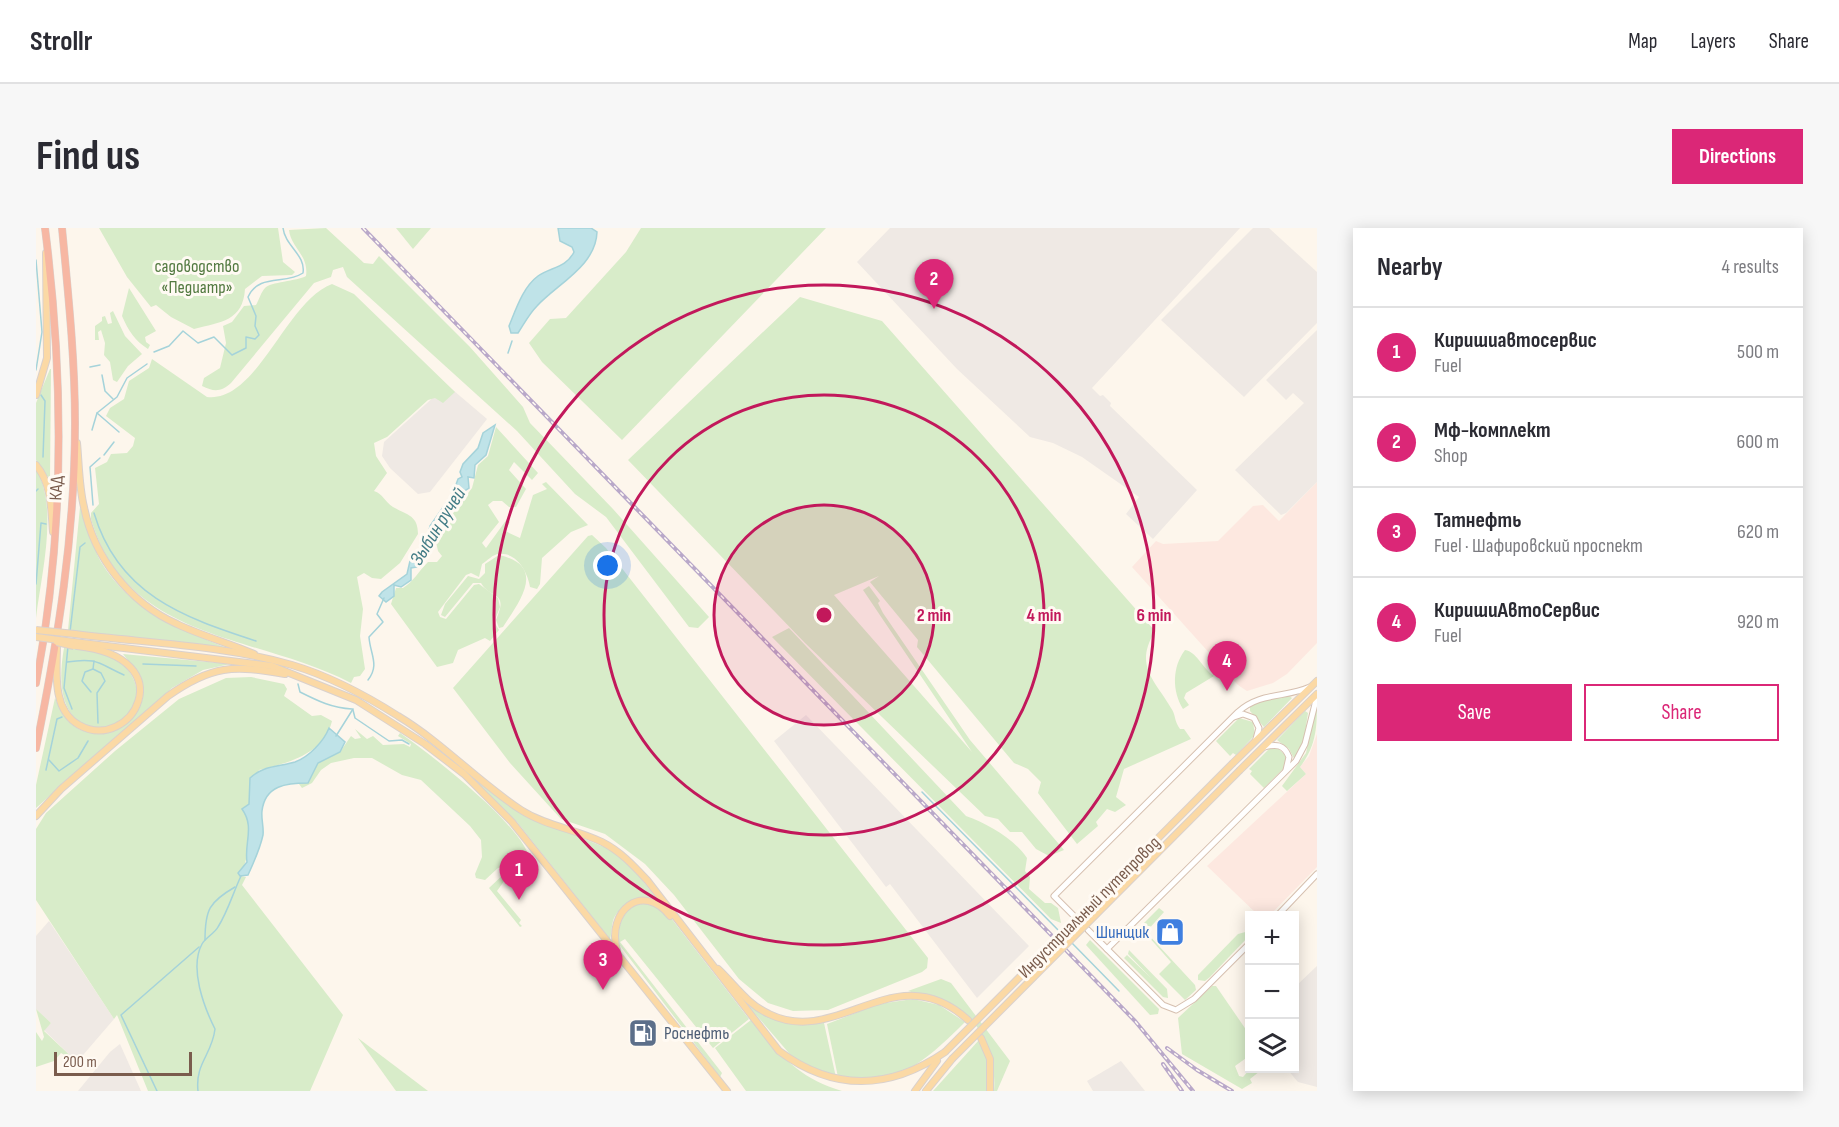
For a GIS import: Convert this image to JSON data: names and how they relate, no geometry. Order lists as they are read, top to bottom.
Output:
{
  "streets": {
    "highway": ["КАД"],
    "main road": ["Индустриальный путепровод"]
  },
  "water": ["Зыбин ручей"],
  "parks": ["садоводство «Педиатр»"],
  "places": {
    "shop": ["Шинщик"],
    "fuel station": ["Роснефть"]
  },
  "scale_bar": "200 m",
  "page": {
    "header": "Strollr",
    "nav": ["Map", "Layers", "Share"],
    "buttons": [
      "Directions",
      ["Save", "Share"]
    ],
    "title": "Find us",
    "heading": ["Nearby", "4 results"],
    "pins": [
      "2",
      "4",
      "1",
      "3"
    ],
    "list": [
      {
        "mark": "1",
        "name": "Киришиавтосервис",
        "note": "Fuel",
        "value": "500 m"
      },
      {
        "mark": "2",
        "name": "Мф-комплект",
        "note": "Shop",
        "value": "600 m"
      },
      {
        "mark": "3",
        "name": "Татнефть",
        "note": "Fuel · Шафировский проспект",
        "value": "620 m"
      },
      {
        "mark": "4",
        "name": "КиришиАвтоСервис",
        "note": "Fuel",
        "value": "920 m"
      }
    ],
    "map_buttons": ["+", "−"],
    "scale": "200 m"
  },
  "rings": ["2 min", "4 min", "6 min"]
}
